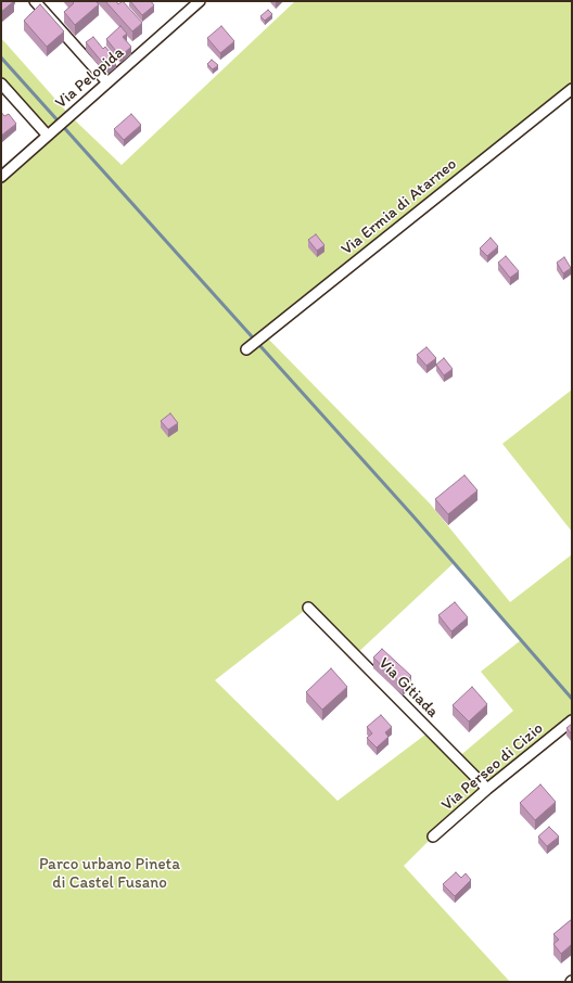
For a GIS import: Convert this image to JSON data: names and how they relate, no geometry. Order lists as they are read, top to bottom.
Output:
{
  "streets": {
    "street": [
      "Via Pelopida",
      "Via Ermia di Atarneo",
      "Via Gitiada",
      "Via Perseo di Cizio"
    ]
  },
  "crossings": [
    ["Via Gitiada", "Via Perseo di Cizio"]
  ],
  "parks": ["Parco urbano Pineta di Castel Fusano"]
}
